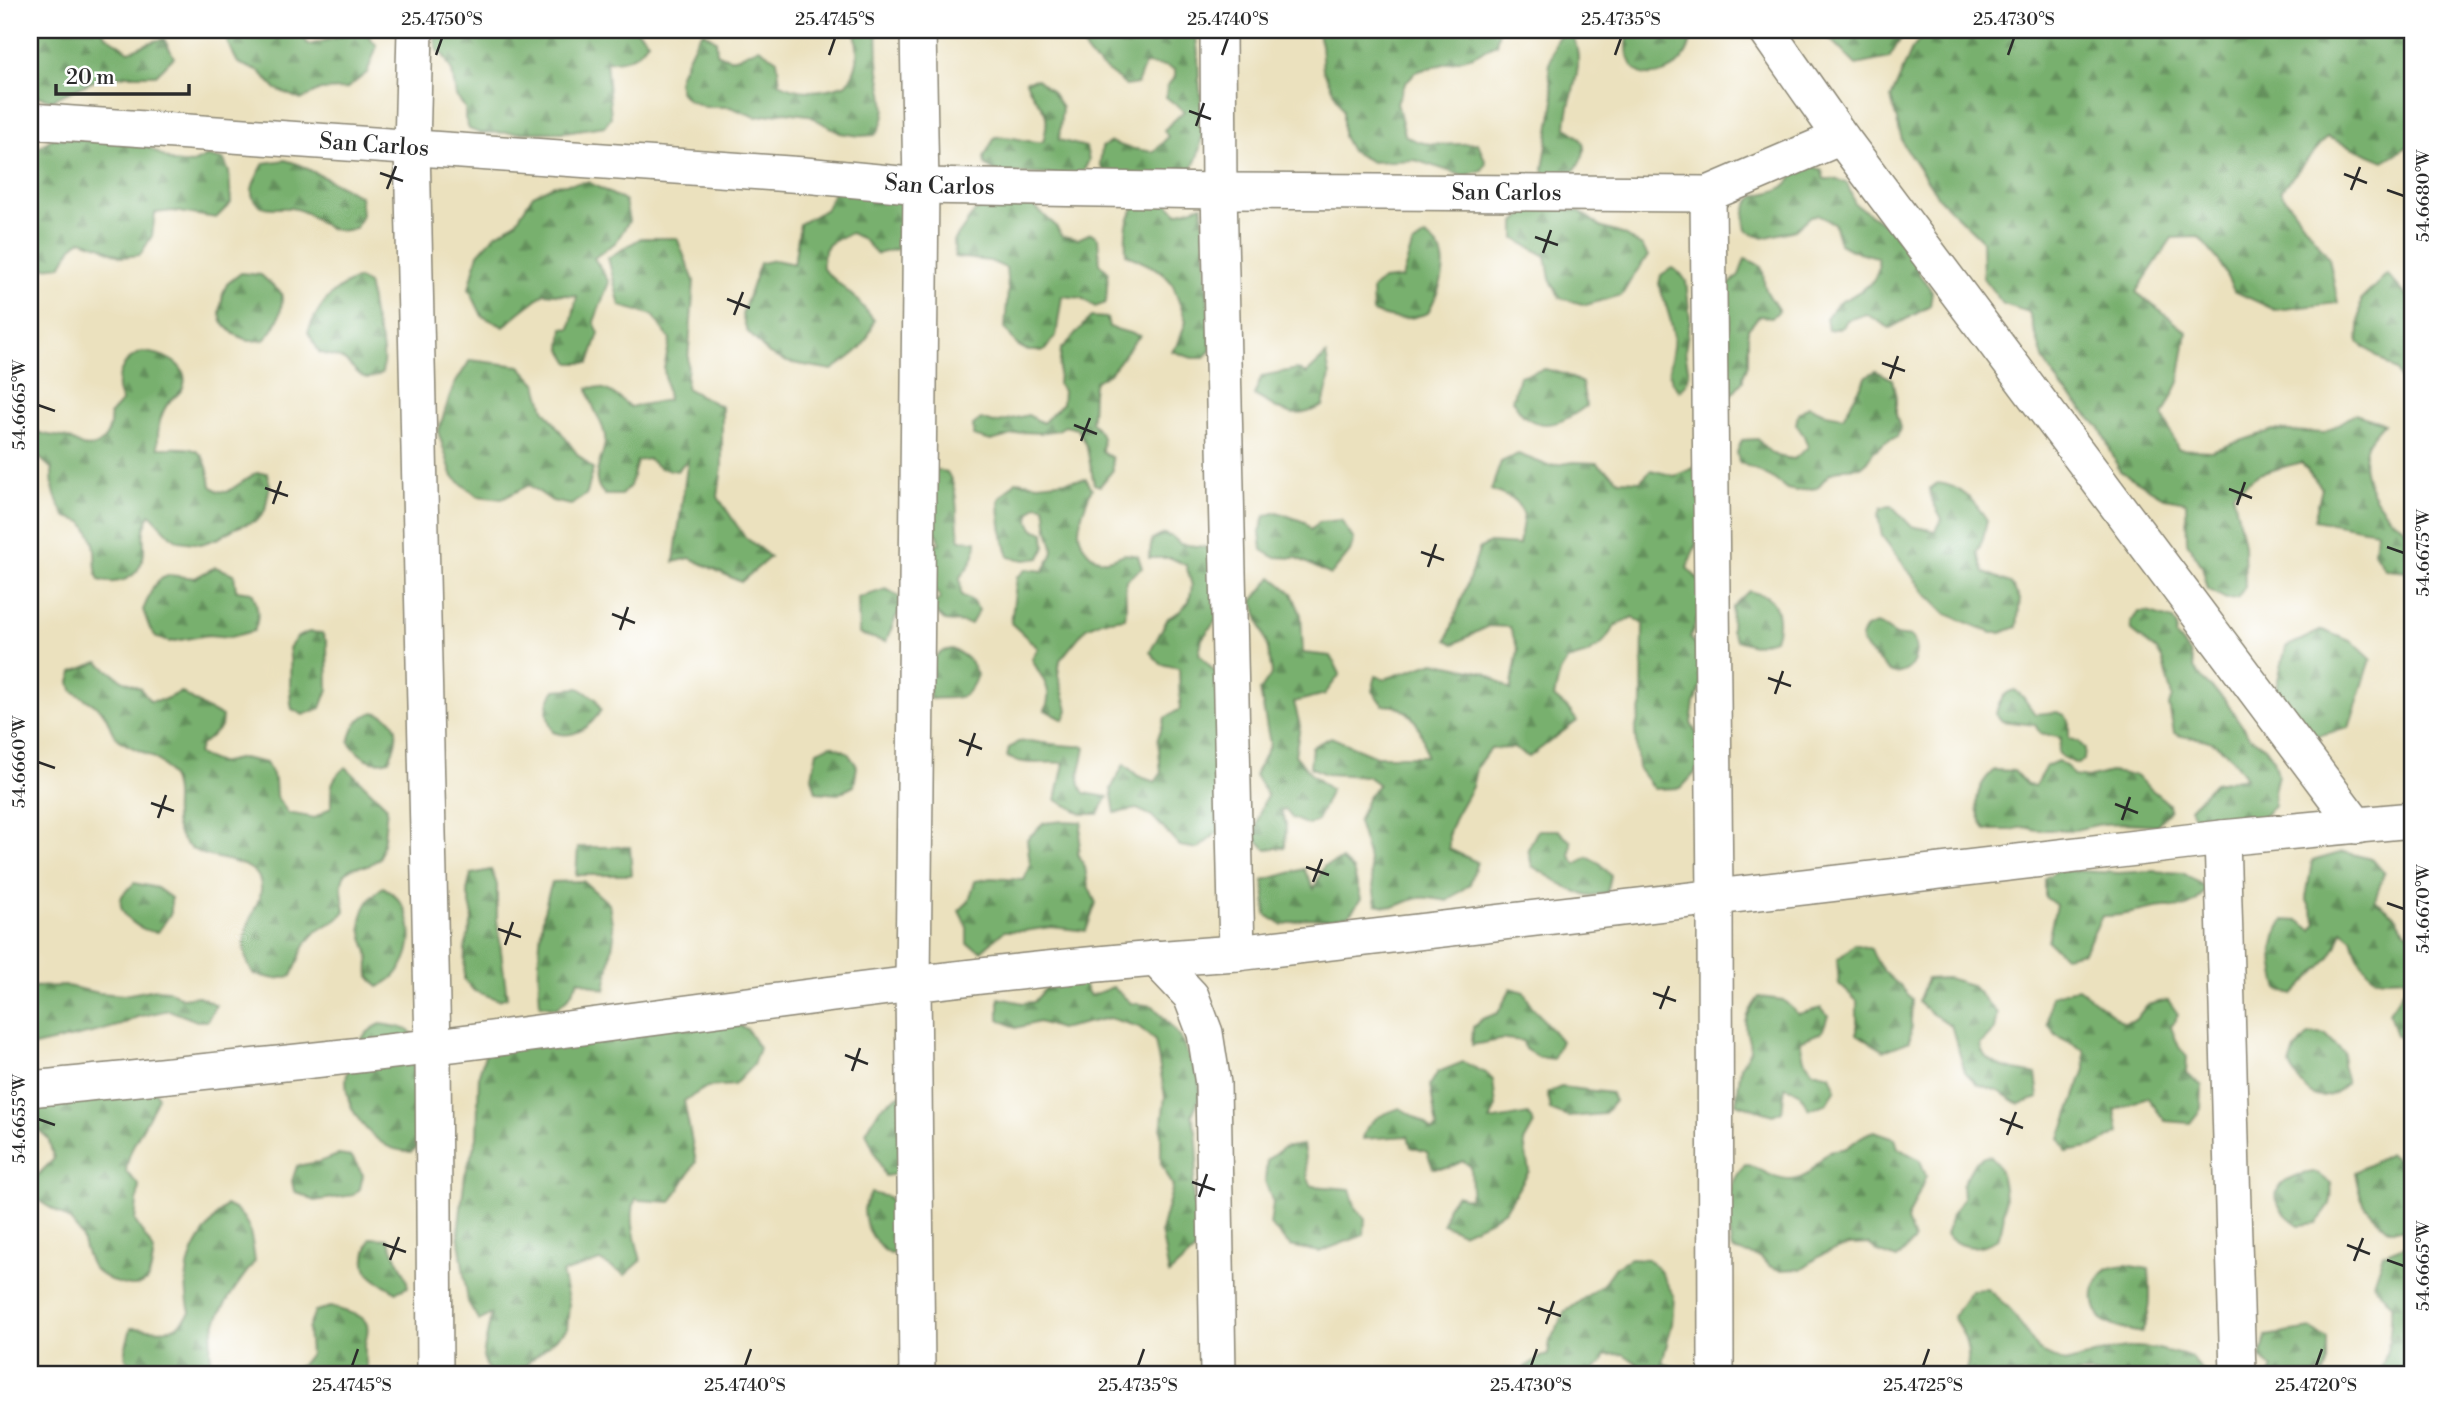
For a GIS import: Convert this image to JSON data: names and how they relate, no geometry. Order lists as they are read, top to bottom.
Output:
{
  "streets": {
    "street": ["San Carlos"]
  },
  "scale_bar": "20 m",
  "coordinates": [
    "25.4750°S",
    "25.4745°S",
    "25.4740°S",
    "25.4735°S",
    "25.4730°S",
    "54.6680°W",
    "54.6665°W",
    "54.6675°W",
    "54.6660°W",
    "54.6670°W",
    "54.6655°W",
    "25.4725°S",
    "25.4720°S"
  ]
}
